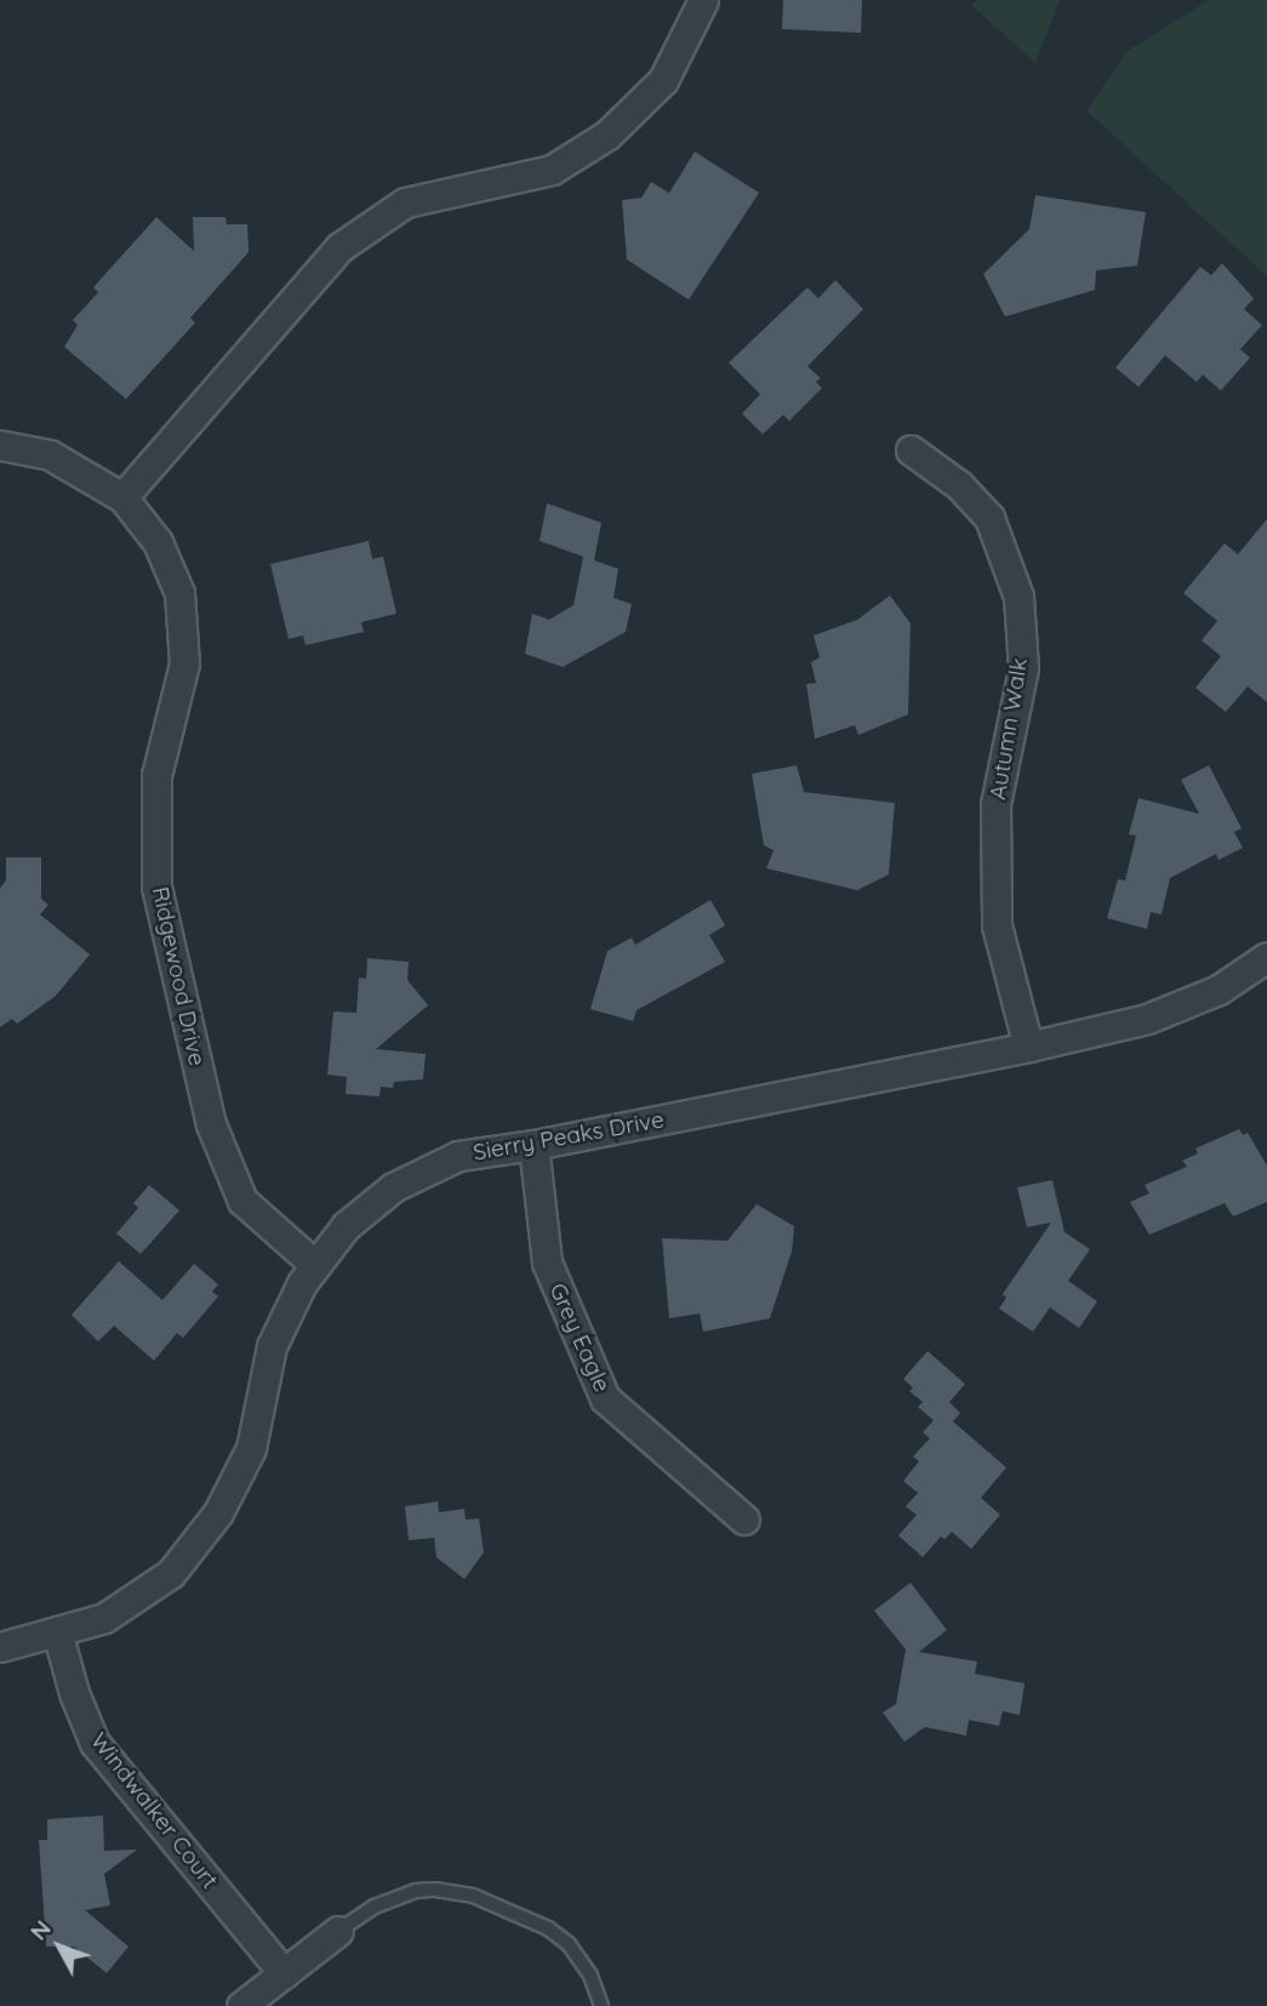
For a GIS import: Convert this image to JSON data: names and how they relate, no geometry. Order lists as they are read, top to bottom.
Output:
{
  "streets": {
    "street": [
      "Autumn Walk",
      "Ridgewood Drive",
      "Sierry Peaks Drive",
      "Grey Eagle",
      "Windwalker Court"
    ]
  },
  "crossings": [
    ["Autumn Walk", "Sierry Peaks Drive"],
    ["Ridgewood Drive", "Sierry Peaks Drive"],
    ["Sierry Peaks Drive", "Grey Eagle"],
    ["Sierry Peaks Drive", "Windwalker Court"]
  ],
  "north": "top left"
}
